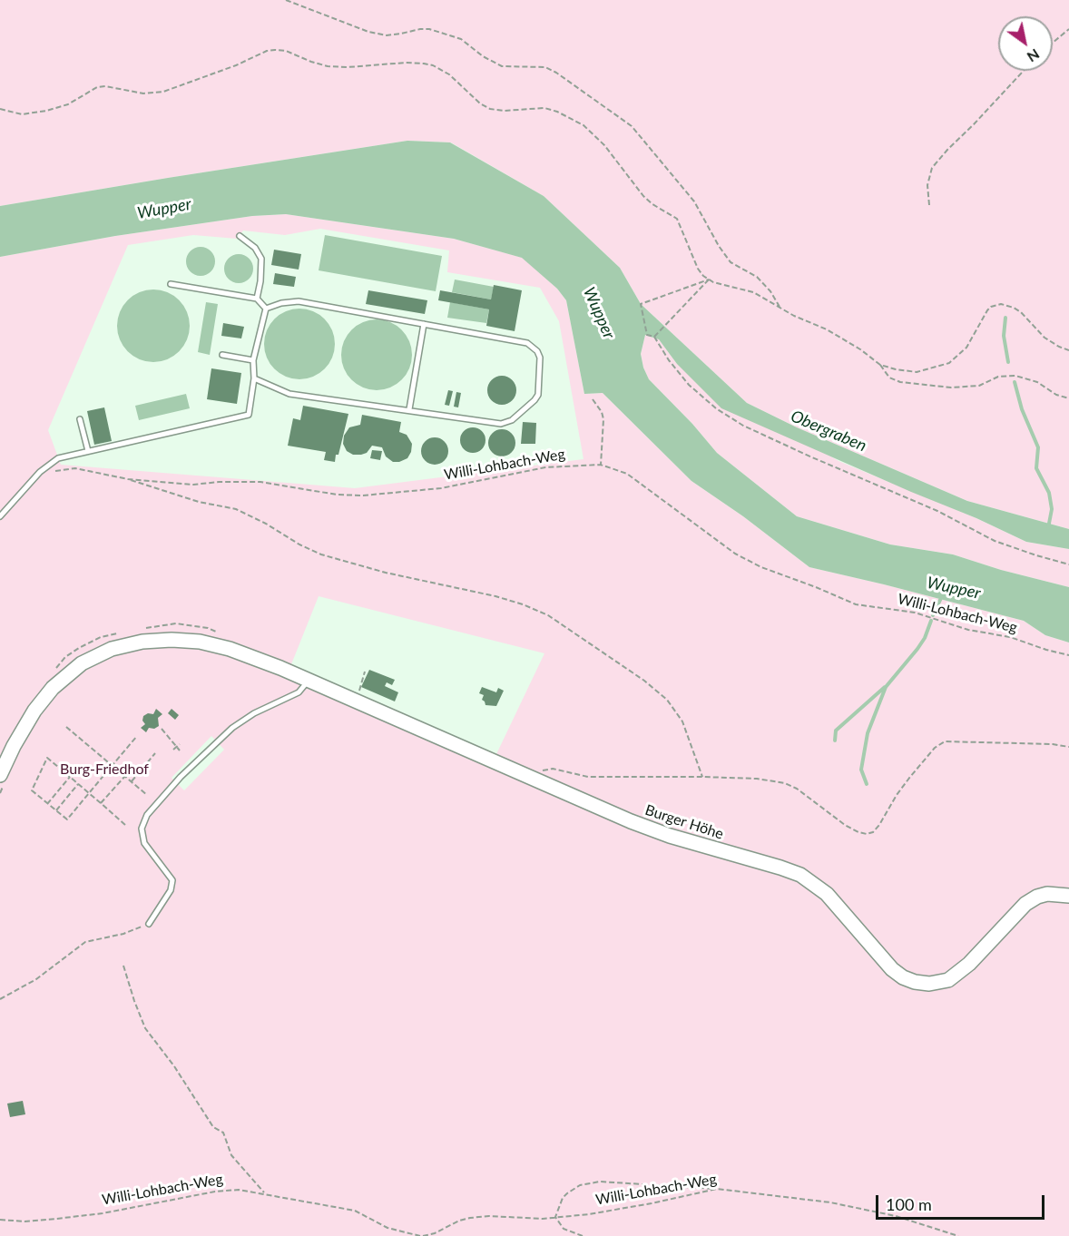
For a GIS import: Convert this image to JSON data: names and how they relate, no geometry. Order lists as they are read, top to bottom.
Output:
{
  "streets": {
    "main road": ["Burger Höhe"],
    "path": ["Willi-Lohbach-Weg"]
  },
  "water": ["Wupper", "Obergraben"],
  "parks": ["Burg-Friedhof"],
  "scale_bar": "100 m",
  "north": "bottom right"
}
